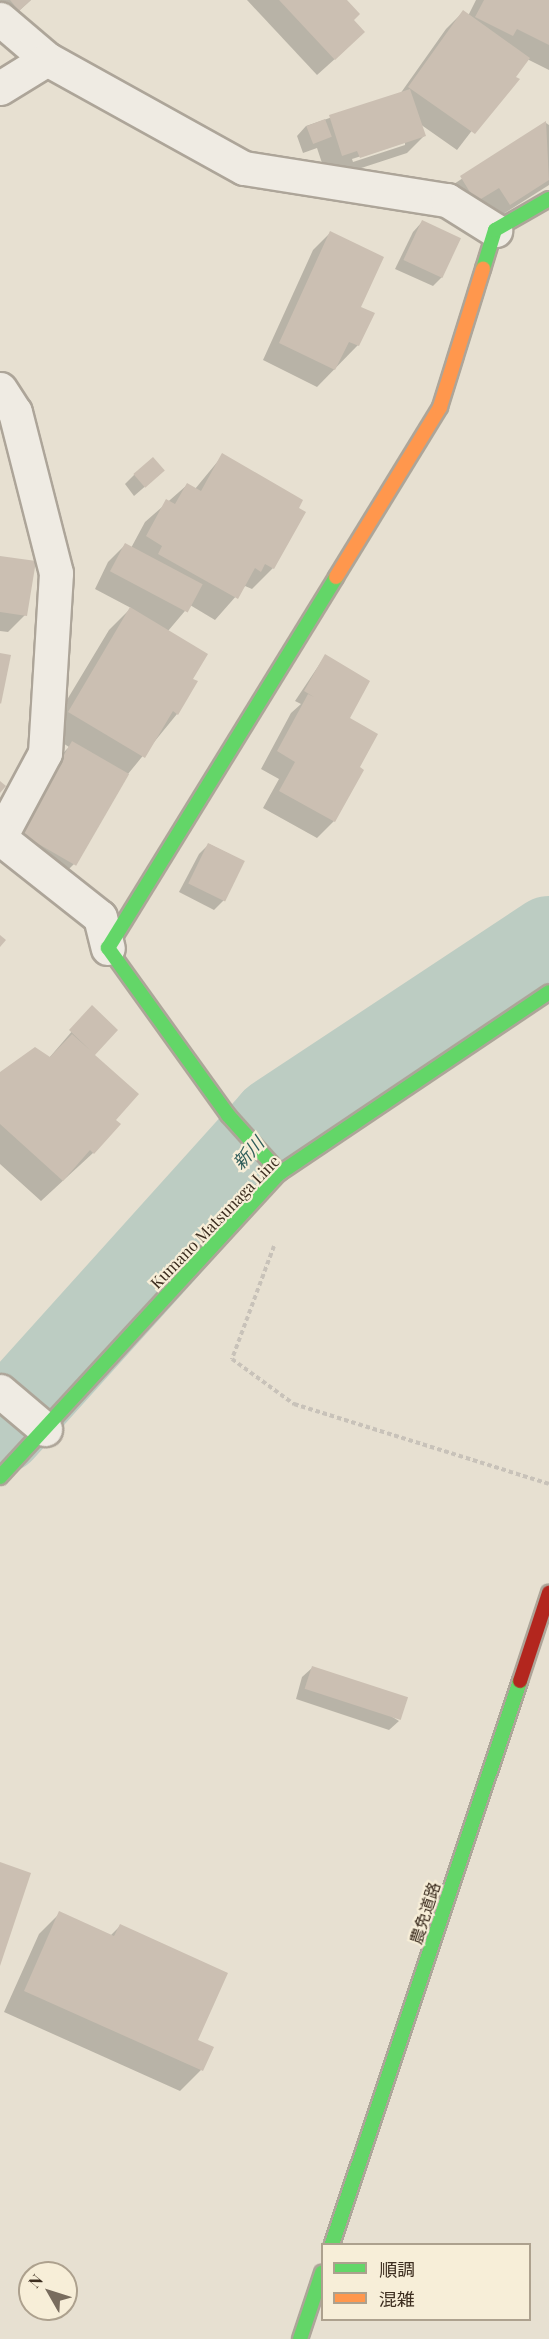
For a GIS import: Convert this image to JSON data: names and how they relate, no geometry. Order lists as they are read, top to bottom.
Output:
{
  "streets": {
    "street": ["Kumano Matsunaga Line", "農免道路"]
  },
  "water": ["新川"],
  "legend": ["順調", "混雑"],
  "north": "top left"
}
